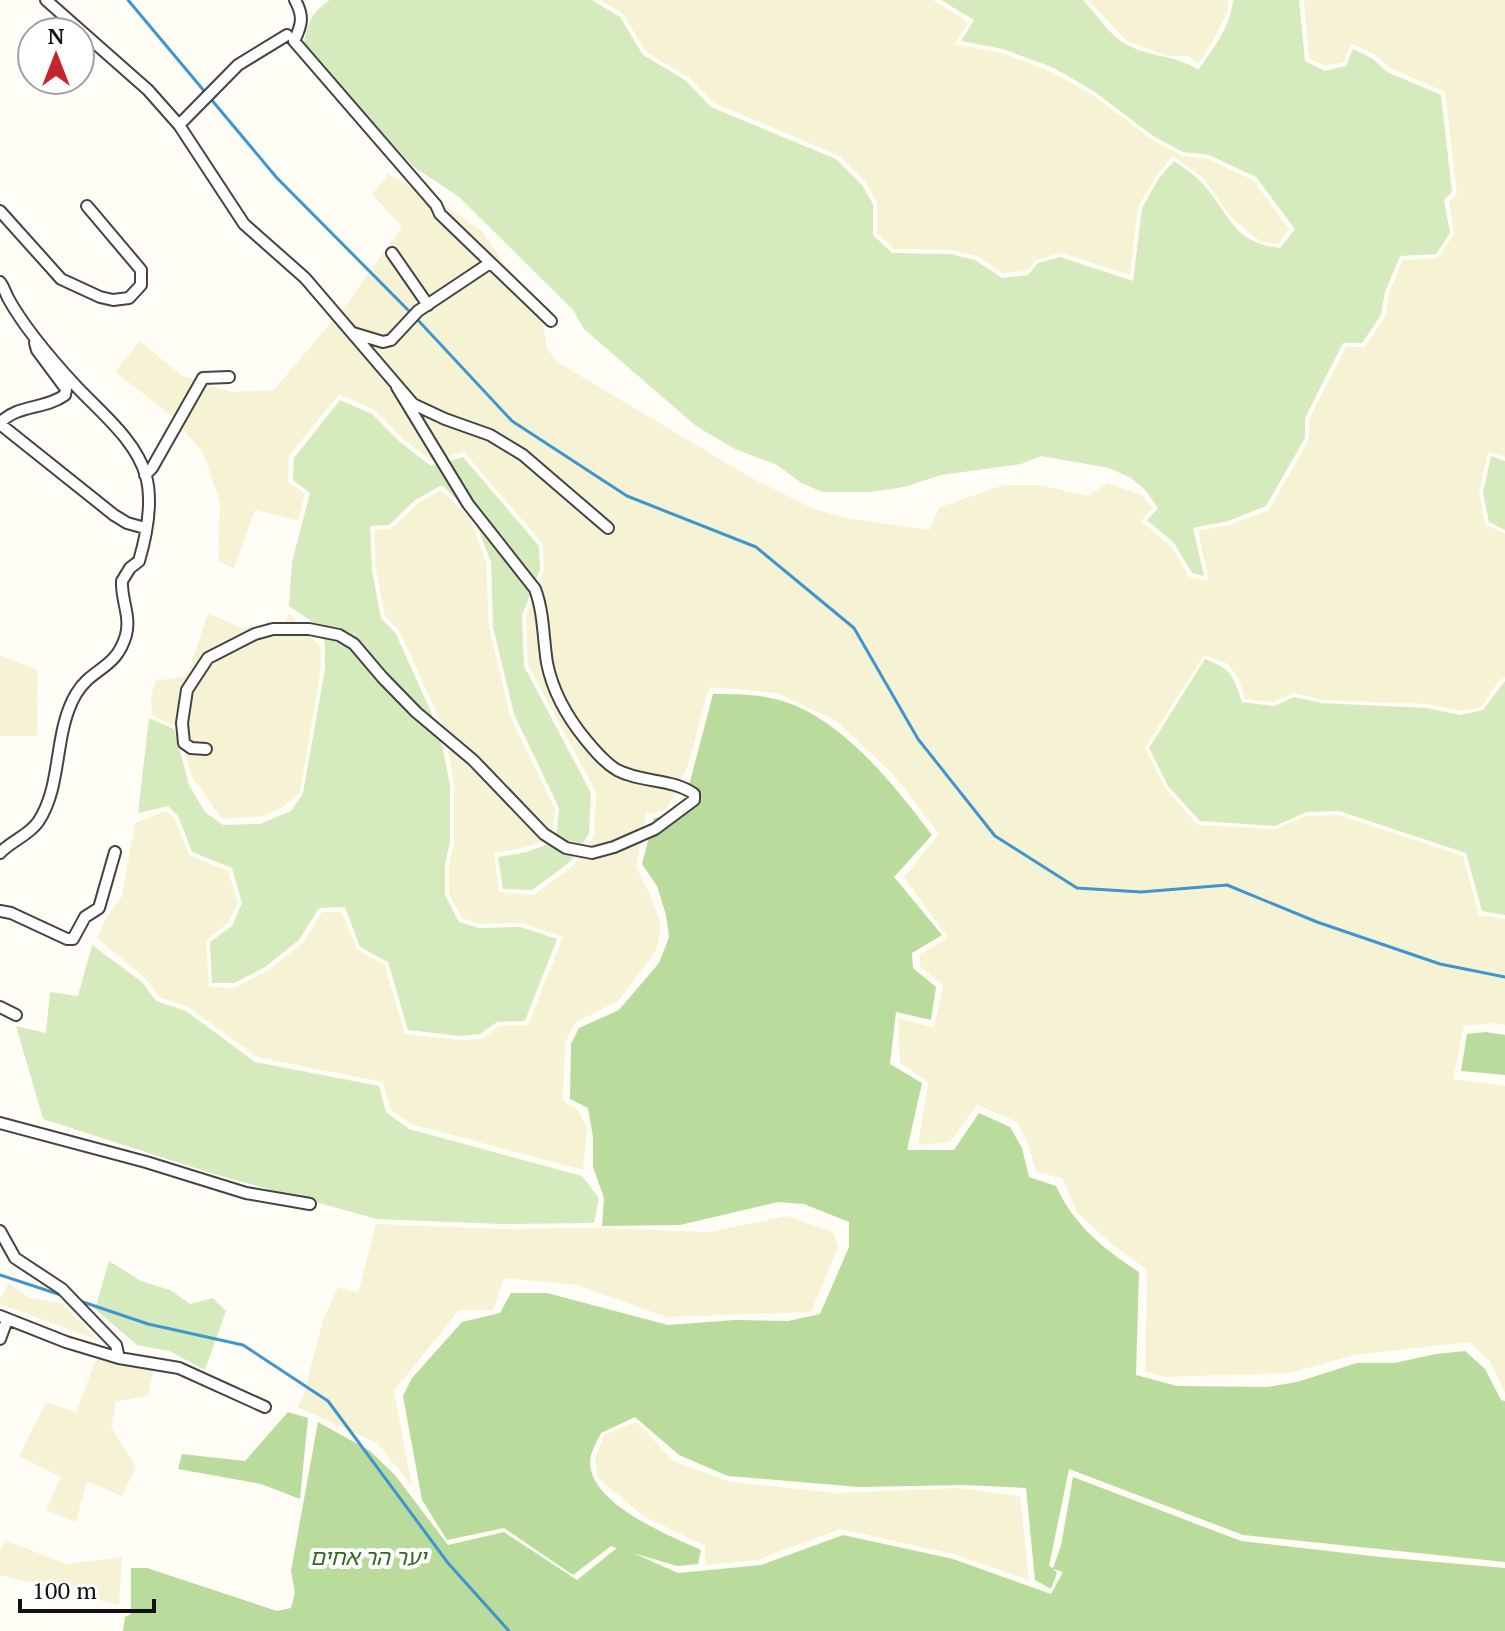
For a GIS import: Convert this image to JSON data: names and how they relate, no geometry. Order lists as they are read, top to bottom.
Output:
{
  "parks": ["יער הר אחים"],
  "scale_bar": "100 m",
  "north": "top"
}
